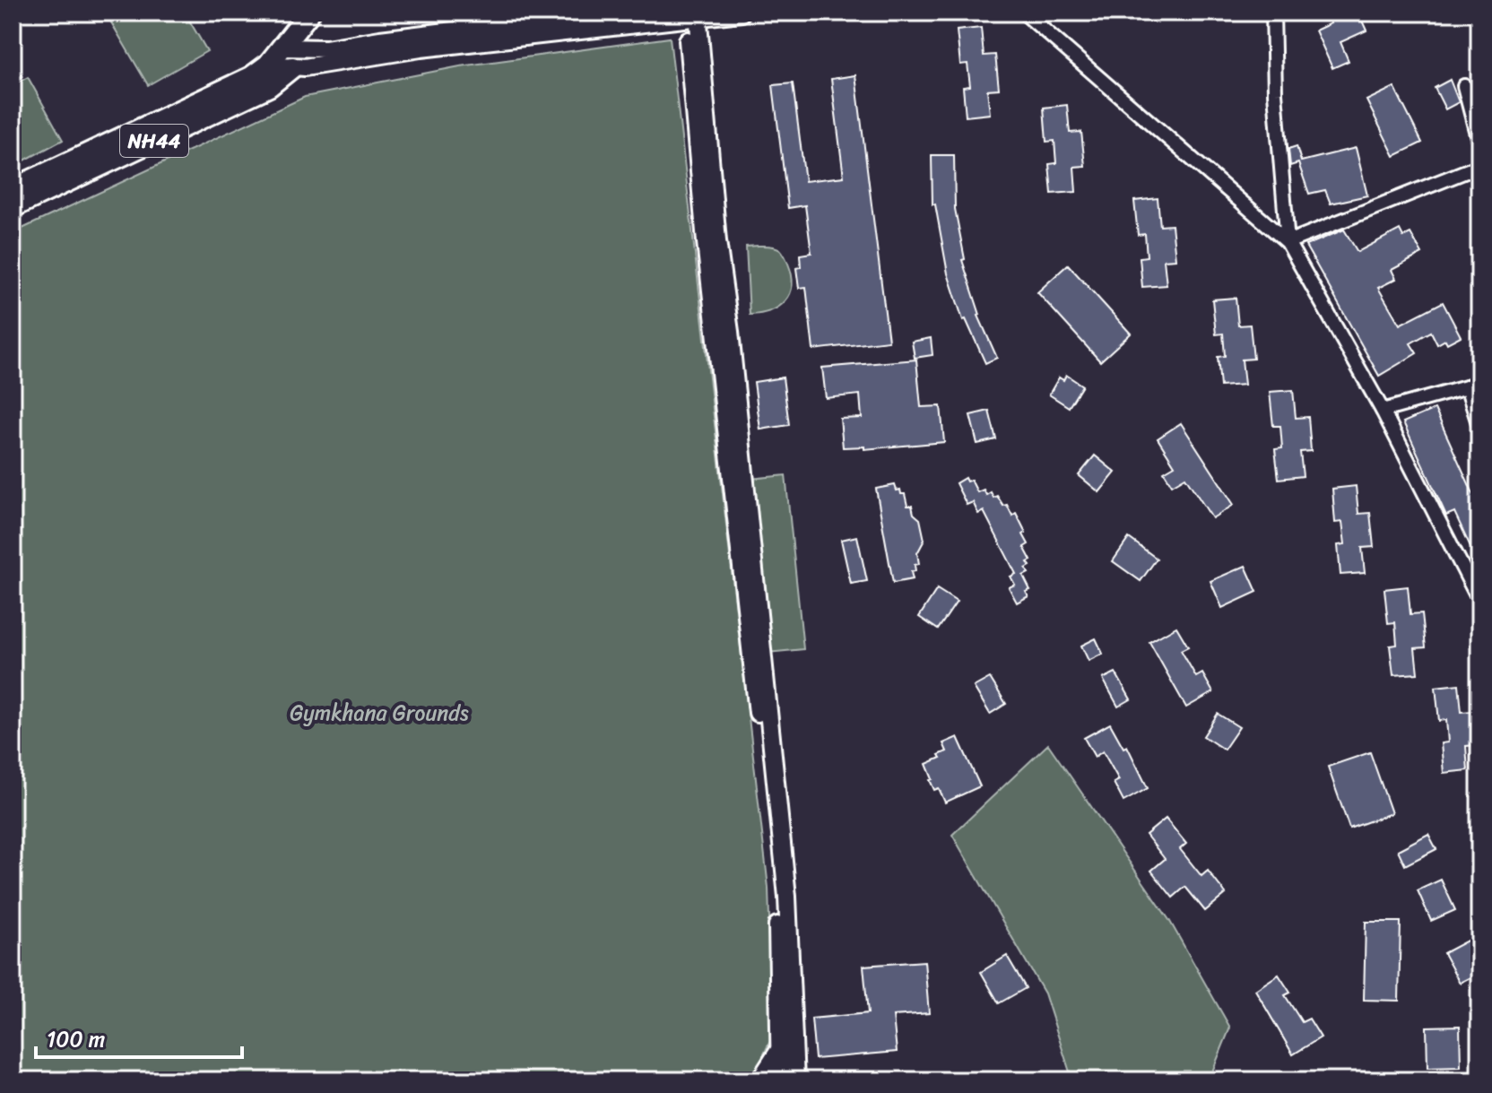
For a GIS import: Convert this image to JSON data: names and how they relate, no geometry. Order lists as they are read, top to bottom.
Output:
{
  "streets": {
    "highway": ["NH44"]
  },
  "parks": ["Gymkhana Grounds"],
  "scale_bar": "100 m"
}
